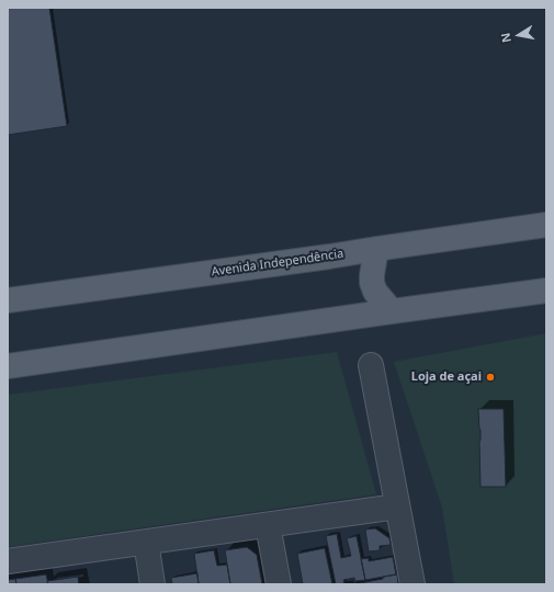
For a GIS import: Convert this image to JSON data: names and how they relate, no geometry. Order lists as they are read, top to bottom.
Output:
{
  "streets": {
    "main road": ["Avenida Independência"]
  },
  "places": ["Loja de açai"],
  "north": "left"
}
